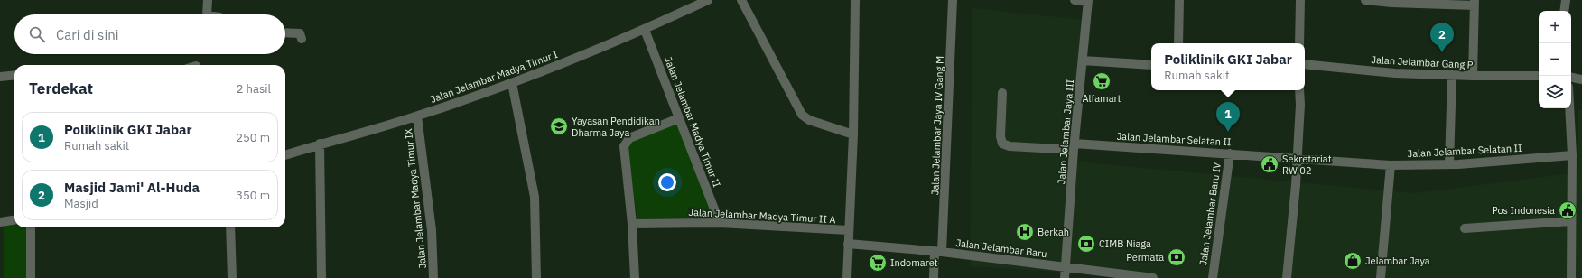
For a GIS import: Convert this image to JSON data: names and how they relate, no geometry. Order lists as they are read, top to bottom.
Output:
{
  "streets": {
    "street": [
      "Jalan Jelambar Gang P",
      "Jalan Jelambar Madya Timur I",
      "Jalan Jelambar Madya Timur II",
      "Jalan Jelambar Jaya IV Gang M",
      "Jalan Jelambar Jaya III",
      "Jalan Jelambar Selatan II",
      "Jalan Jelambar Madya Timur IX",
      "Jalan Jelambar Baru IV",
      "Jalan Jelambar Madya Timur II A",
      "Jalan Jelambar Baru"
    ]
  },
  "crossings": [
    ["Jalan Jelambar Madya Timur I", "Jalan Jelambar Madya Timur II"],
    ["Jalan Jelambar Madya Timur I", "Jalan Jelambar Madya Timur IX"],
    ["Jalan Jelambar Madya Timur II", "Jalan Jelambar Madya Timur II A"],
    ["Jalan Jelambar Jaya IV Gang M", "Jalan Jelambar Baru"],
    ["Jalan Jelambar Jaya III", "Jalan Jelambar Selatan II"],
    ["Jalan Jelambar Jaya III", "Jalan Jelambar Baru"],
    ["Jalan Jelambar Selatan II", "Jalan Jelambar Baru IV"]
  ],
  "places": {
    "supermarket": ["Alfamart", "Indomaret"],
    "school or university": ["Yayasan Pendidikan Dharma Jaya"],
    "public building": ["Sekretariat RW 02", "Pos Indonesia"],
    "hospital": ["Berkah"],
    "bank": ["CIMB Niaga", "Permata"],
    "shop": ["Jelambar Jaya"]
  },
  "page": {
    "map_buttons": ["+", "−"],
    "search": "Cari di sini",
    "pins": ["2", "1"],
    "popup": ["Poliklinik GKI Jabar", "Rumah sakit"],
    "heading": ["Terdekat", "2 hasil"],
    "list": [
      {
        "mark": "1",
        "name": "Poliklinik GKI Jabar",
        "note": "Rumah sakit",
        "value": "250 m"
      },
      {
        "mark": "2",
        "name": "Masjid Jami' Al-Huda",
        "note": "Masjid",
        "value": "350 m"
      }
    ]
  }
}
